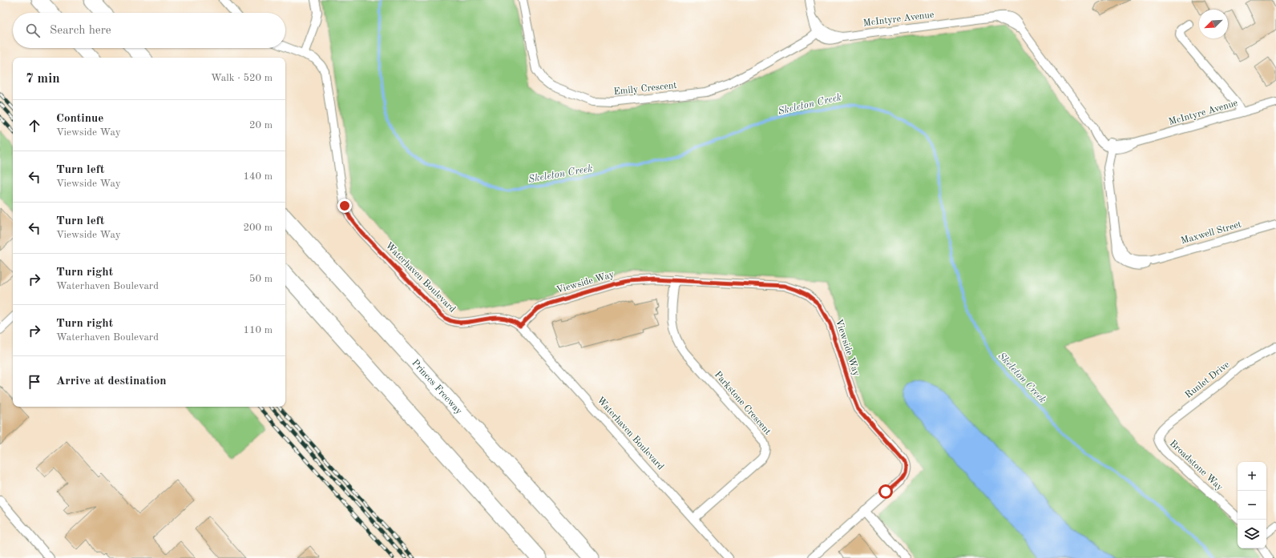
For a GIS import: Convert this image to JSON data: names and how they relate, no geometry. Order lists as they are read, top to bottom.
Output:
{
  "streets": {
    "highway": ["Princes Freeway"],
    "street": [
      "McIntyre Avenue",
      "Emily Crescent",
      "Maxwell Street",
      "Waterhaven Boulevard",
      "Viewside Way",
      "Runlet Drive",
      "Parkstone Crescent",
      "Broadstone Way"
    ]
  },
  "crossings": [
    ["McIntyre Avenue", "Emily Crescent"],
    ["McIntyre Avenue", "Maxwell Street"],
    ["Waterhaven Boulevard", "Viewside Way"],
    ["Waterhaven Boulevard", "Parkstone Crescent"],
    ["Viewside Way", "Parkstone Crescent"],
    ["Runlet Drive", "Broadstone Way"]
  ],
  "water": ["Skeleton Creek"],
  "north": "bottom left",
  "page": {
    "search": "Search here",
    "heading": ["7 min", "Walk · 520 m"],
    "list": [
      ["Continue", "Viewside Way", "20 m"],
      ["Turn left", "Viewside Way", "140 m"],
      ["Turn left", "Viewside Way", "200 m"],
      ["Turn right", "Waterhaven Boulevard", "50 m"],
      ["Turn right", "Waterhaven Boulevard", "110 m"],
      "Arrive at destination"
    ],
    "map_buttons": ["+", "−"]
  }
}
